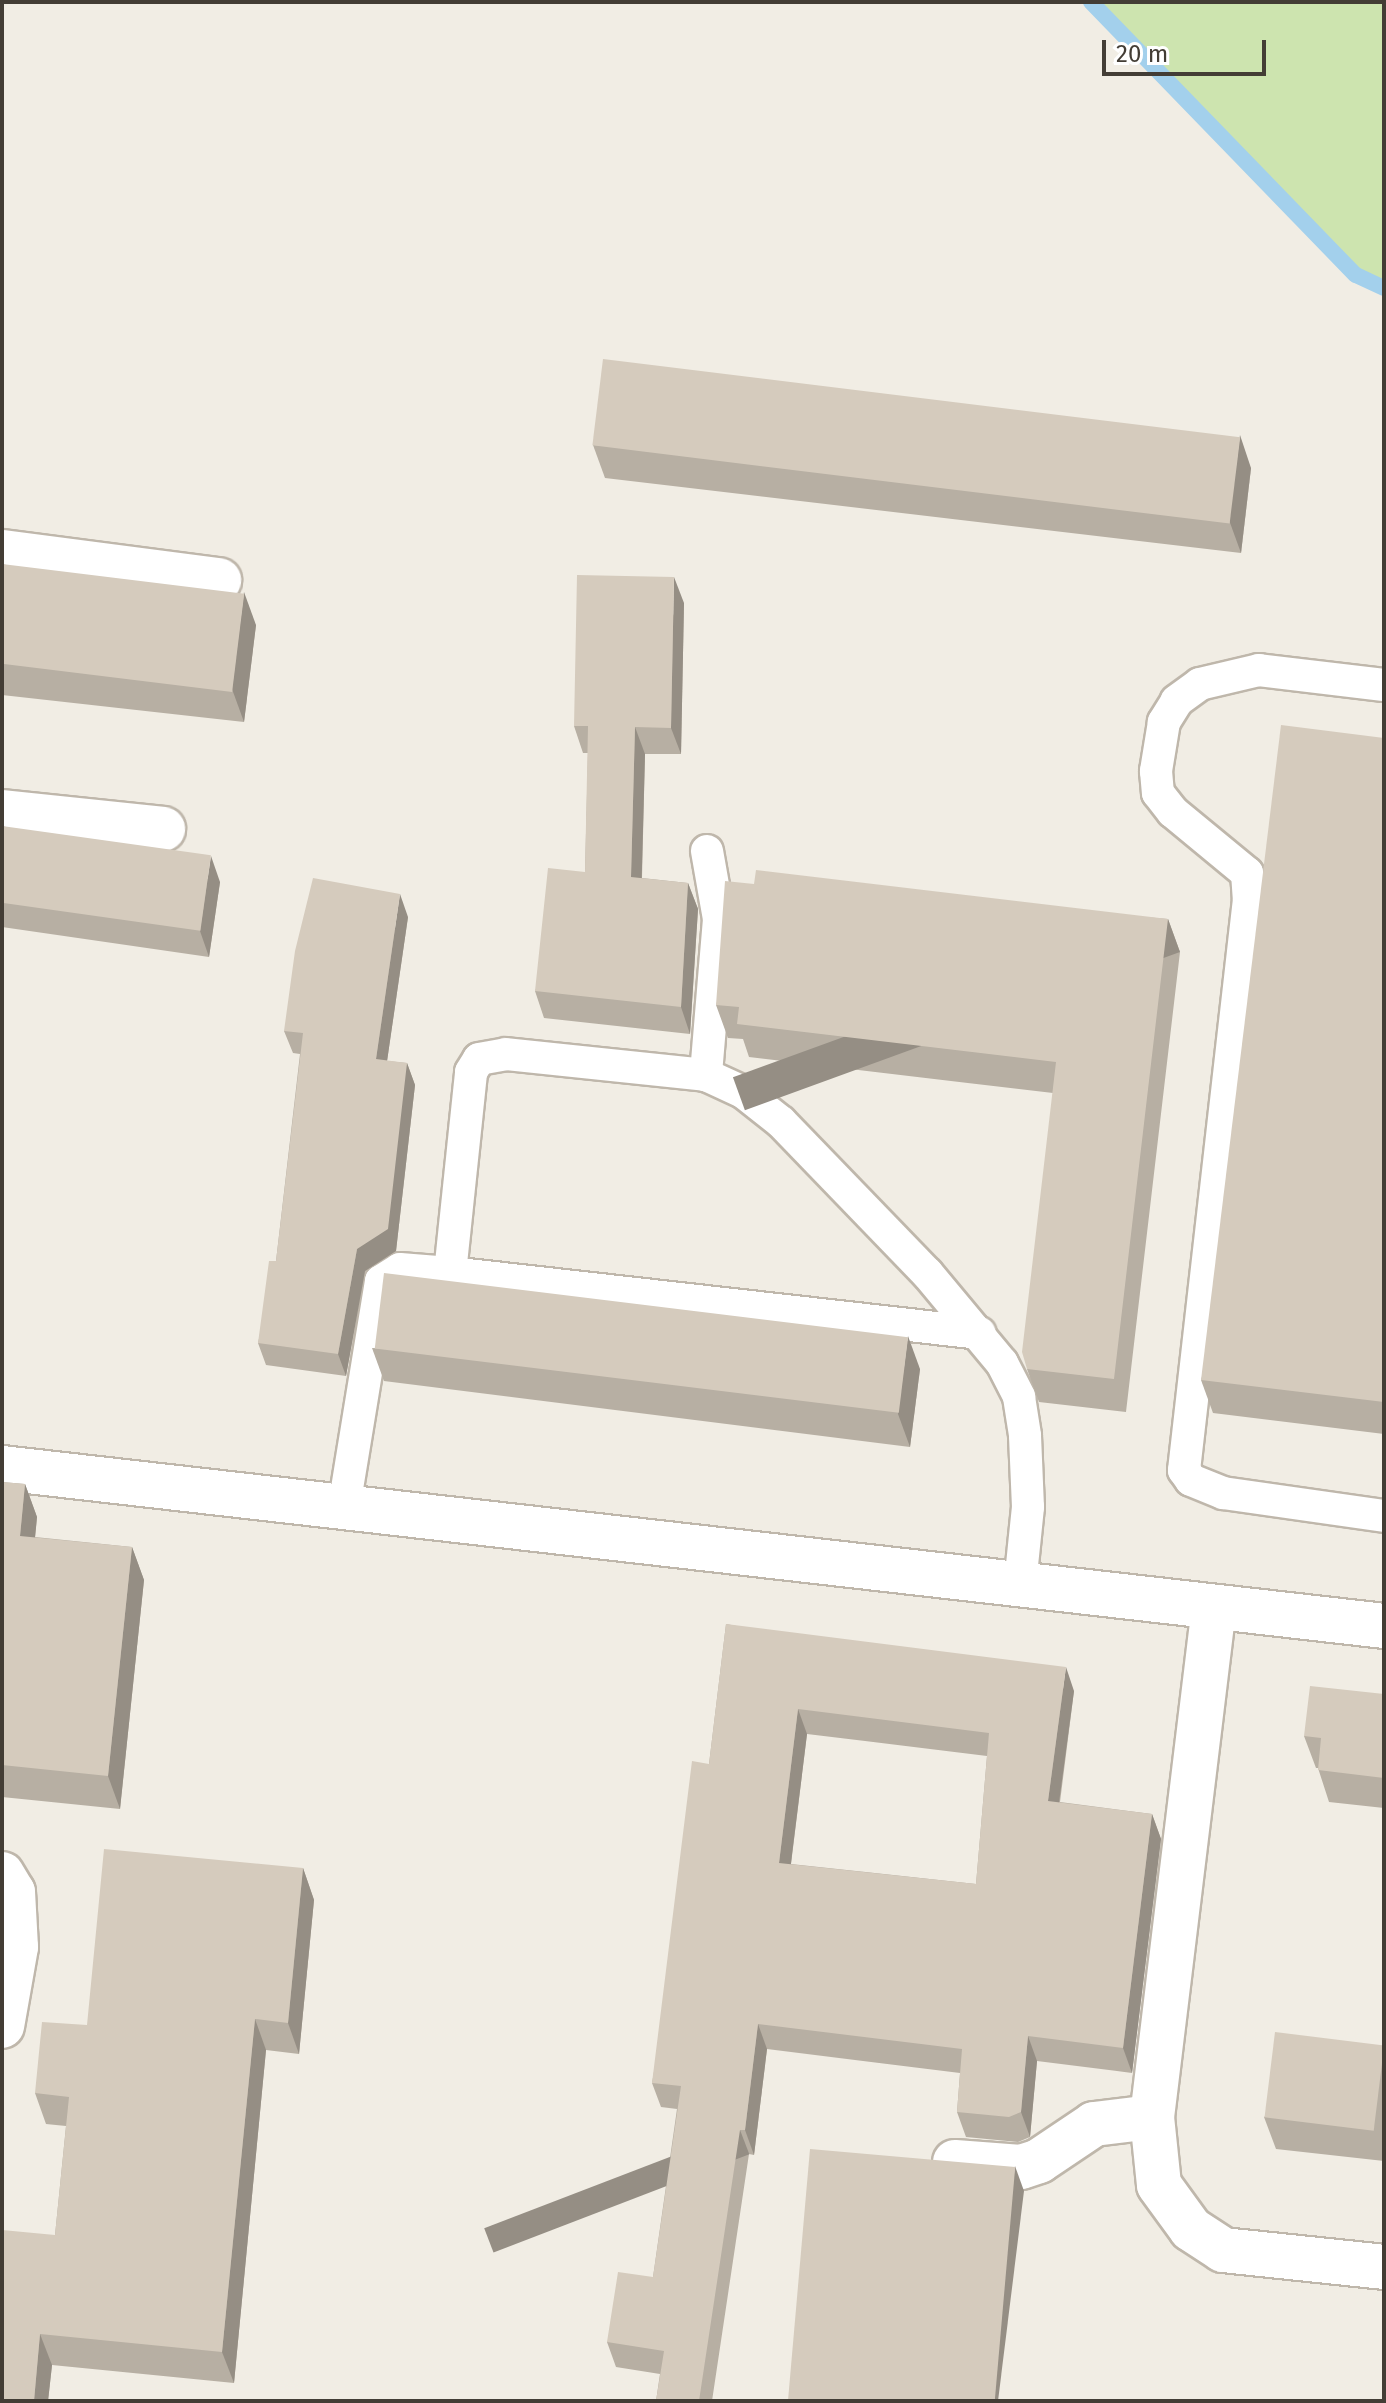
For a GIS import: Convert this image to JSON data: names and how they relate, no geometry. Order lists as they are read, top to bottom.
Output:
{
  "scale_bar": "20 m"
}
